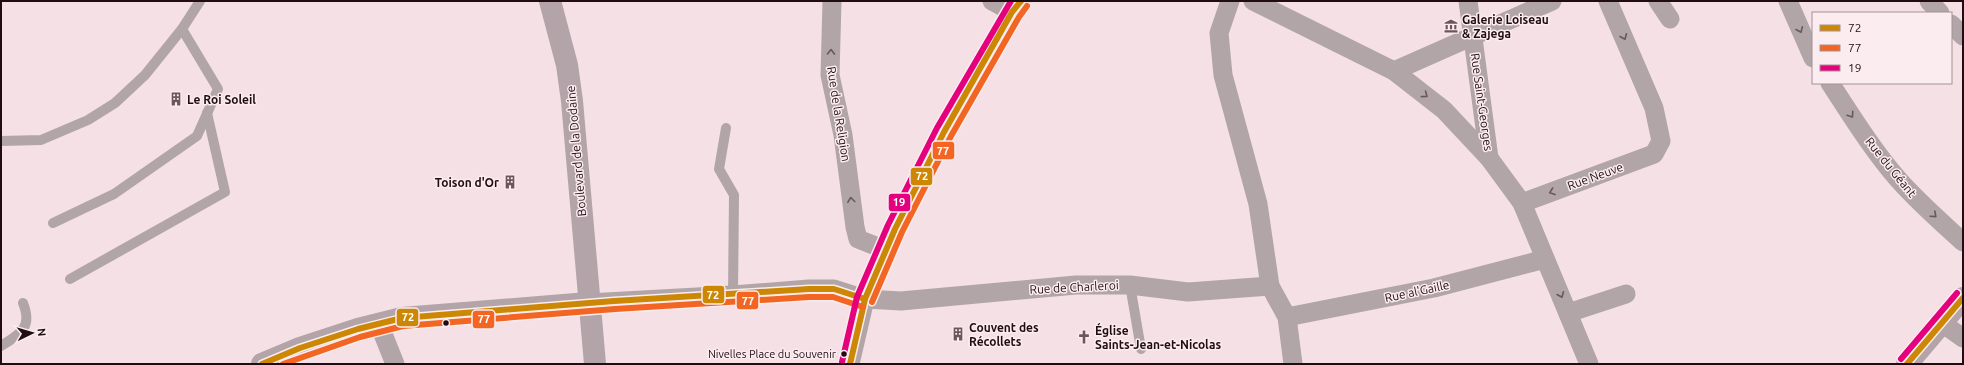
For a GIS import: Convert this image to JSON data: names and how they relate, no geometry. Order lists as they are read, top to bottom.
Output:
{
  "streets": {
    "main road": ["Boulevard de la Dodaine"],
    "street": [
      "Rue Saint-Georges",
      "Rue de la Religion",
      "Rue du Géant",
      "Rue Neuve",
      "Rue de Charleroi",
      "Rue al'Gaille"
    ]
  },
  "crossings": [
    ["Rue Saint-Georges", "Rue Neuve"],
    ["Rue Saint-Georges", "Rue al'Gaille"],
    ["Boulevard de la Dodaine", "Rue de Charleroi"]
  ],
  "one_way": ["Rue de la Religion", "Rue du Géant"],
  "places": {
    "museum": ["Galerie Loiseau & Zajega"],
    "building": ["Le Roi Soleil", "Toison d'Or", "Couvent des Récollets"],
    "church": ["Église Saints-Jean-et-Nicolas"],
    "other": ["Nivelles Place du Souvenir"]
  },
  "lines": ["transit line 72", "transit line 19", "transit line 77"],
  "legend": ["72", "77", "19"],
  "north": "right"
}
